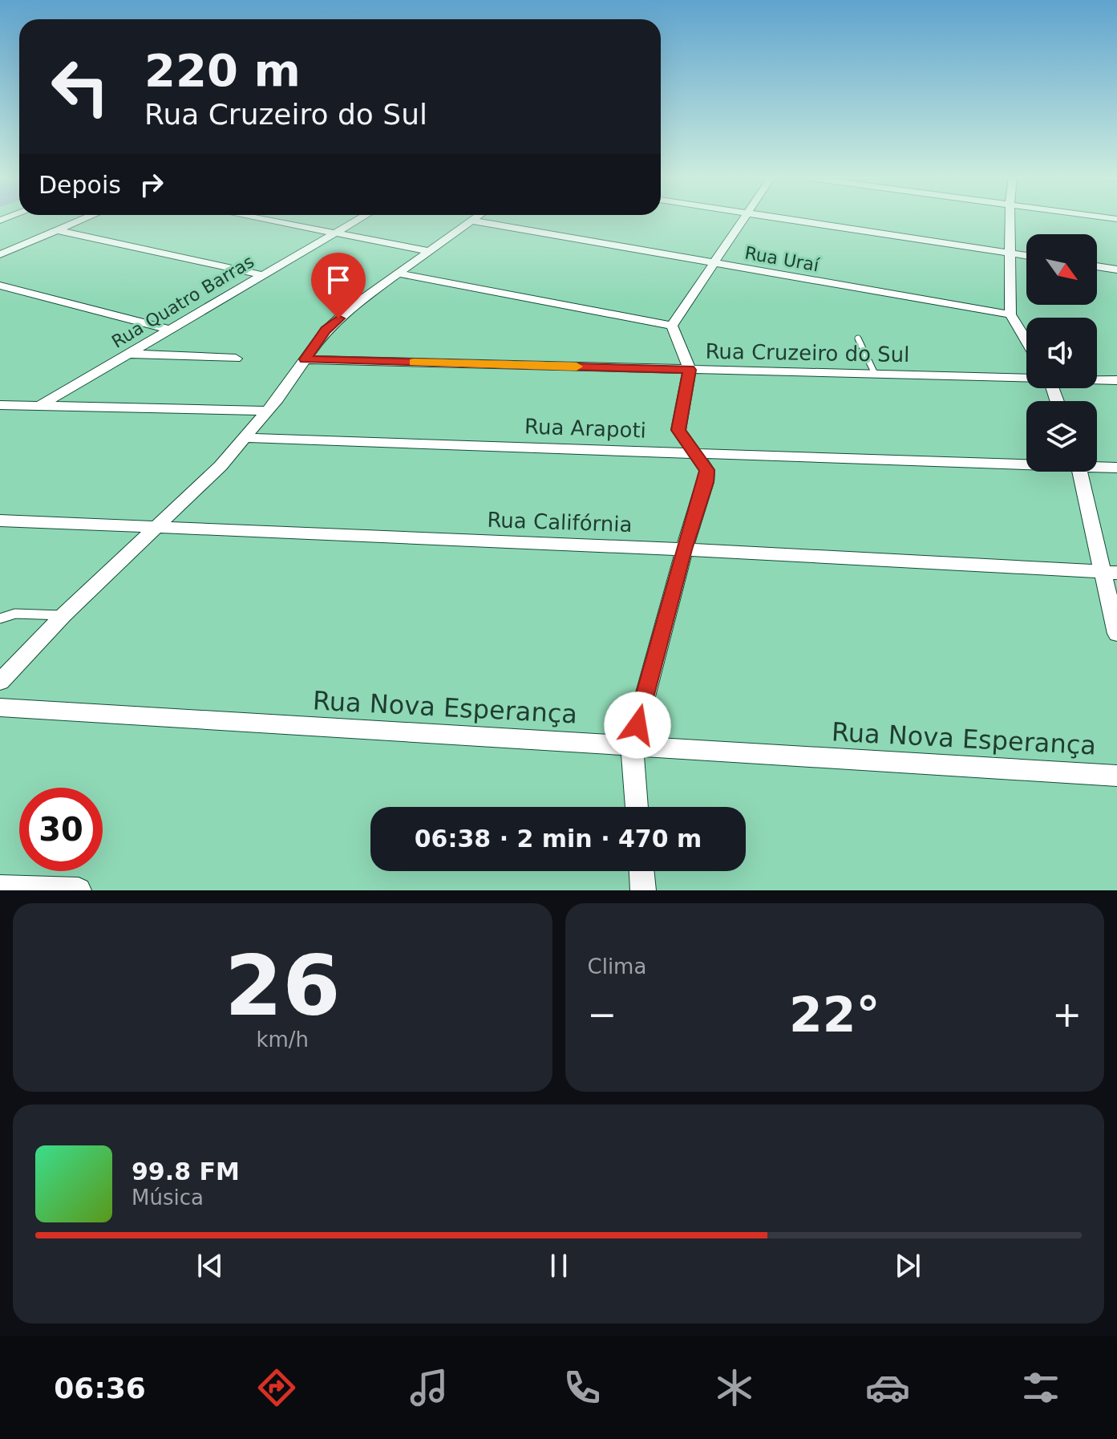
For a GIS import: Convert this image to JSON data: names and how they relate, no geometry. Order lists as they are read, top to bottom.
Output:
{
  "streets": {
    "street": [
      "Rua Uraí",
      "Rua Quatro Barras",
      "Rua Cruzeiro do Sul",
      "Rua Arapoti",
      "Rua Califórnia",
      "Rua Nova Esperança"
    ]
  },
  "north": "bottom right",
  "page": {
    "turn": ["220 m", "Rua Cruzeiro do Sul"],
    "then": "Depois",
    "limit": "30",
    "trip": "06:38 · 2 min · 470 m",
    "tile": [
      ["26", "km/h"],
      "Clima"
    ],
    "heat": ["−", "22°", "+"],
    "song": ["99.8 FM", "Música"],
    "tabs": "06:36"
  }
}
